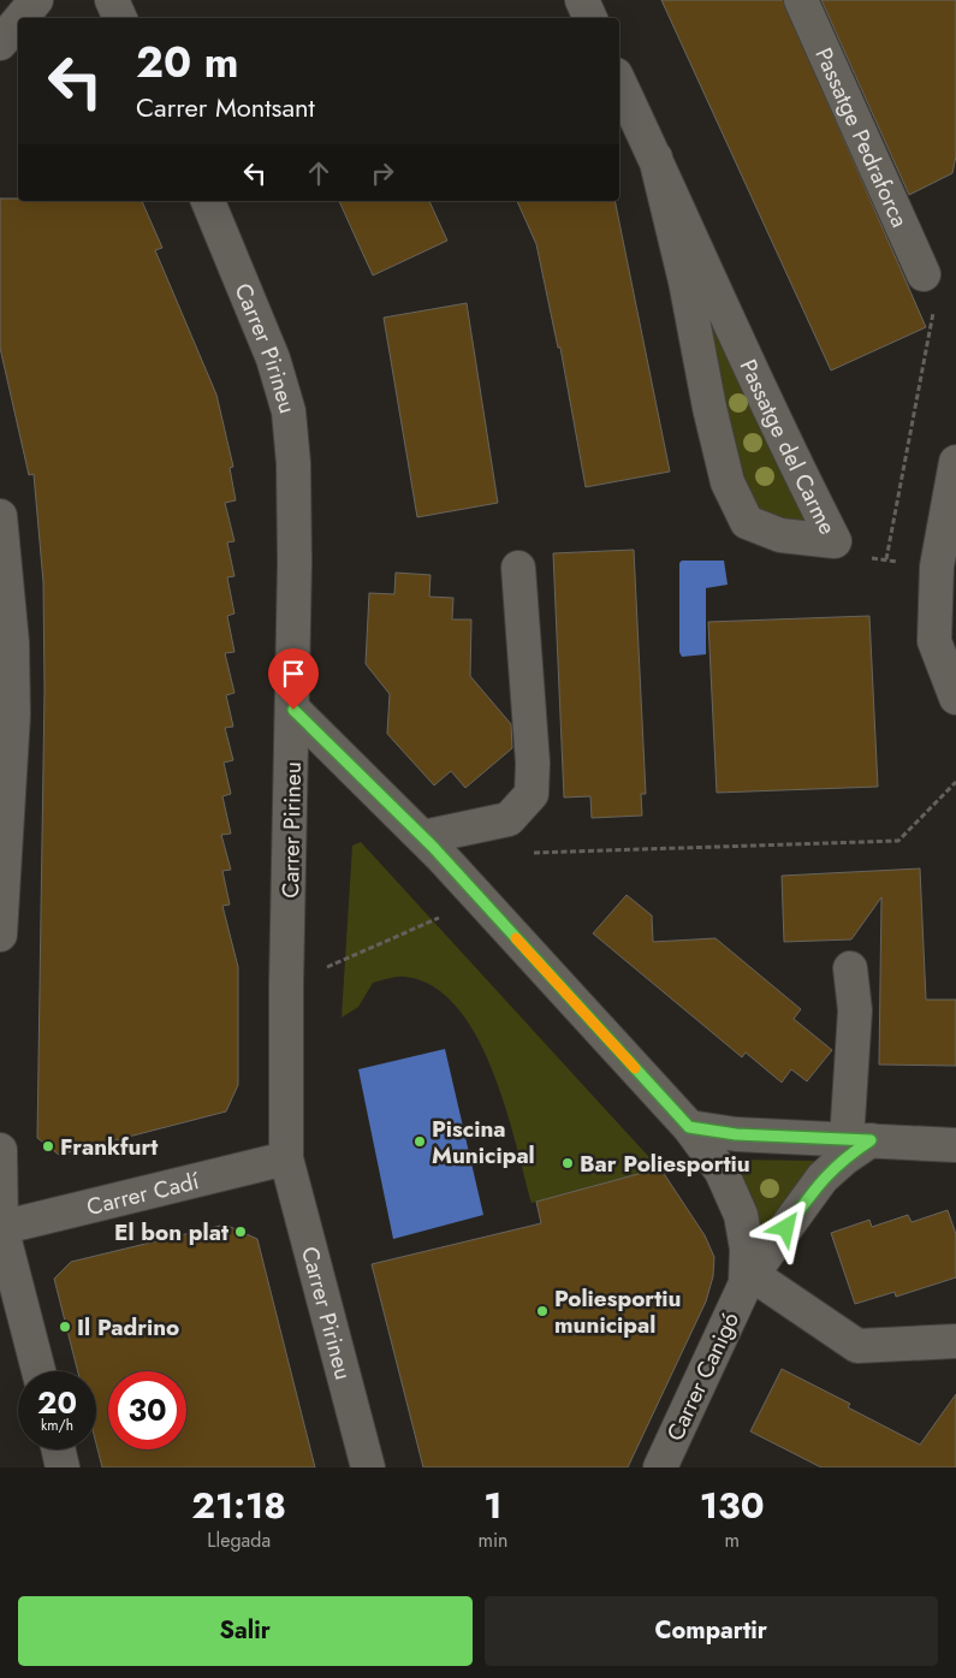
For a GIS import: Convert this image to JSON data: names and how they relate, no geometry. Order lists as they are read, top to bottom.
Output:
{
  "streets": {
    "street": [
      "Passatge Pedraforca",
      "Carrer Pirineu",
      "Passatge del Carme",
      "Carrer Cadí",
      "Carrer Canigó"
    ]
  },
  "crossings": [
    ["Carrer Pirineu", "Carrer Cadí"],
    ["Carrer Pirineu", "Carrer Canigó"]
  ],
  "places": [
    "Piscina Municipal",
    "Frankfurt",
    "Bar Poliesportiu",
    "El bon plat",
    "Poliesportiu municipal",
    "Il Padrino"
  ],
  "page": {
    "turn": ["20 m", "Carrer Montsant"],
    "speed": "20 km/h",
    "limit": "30",
    "eta": [
      "21:18",
      "Llegada",
      "1",
      "min",
      "130",
      "m"
    ],
    "buttons": ["Salir", "Compartir"]
  }
}
